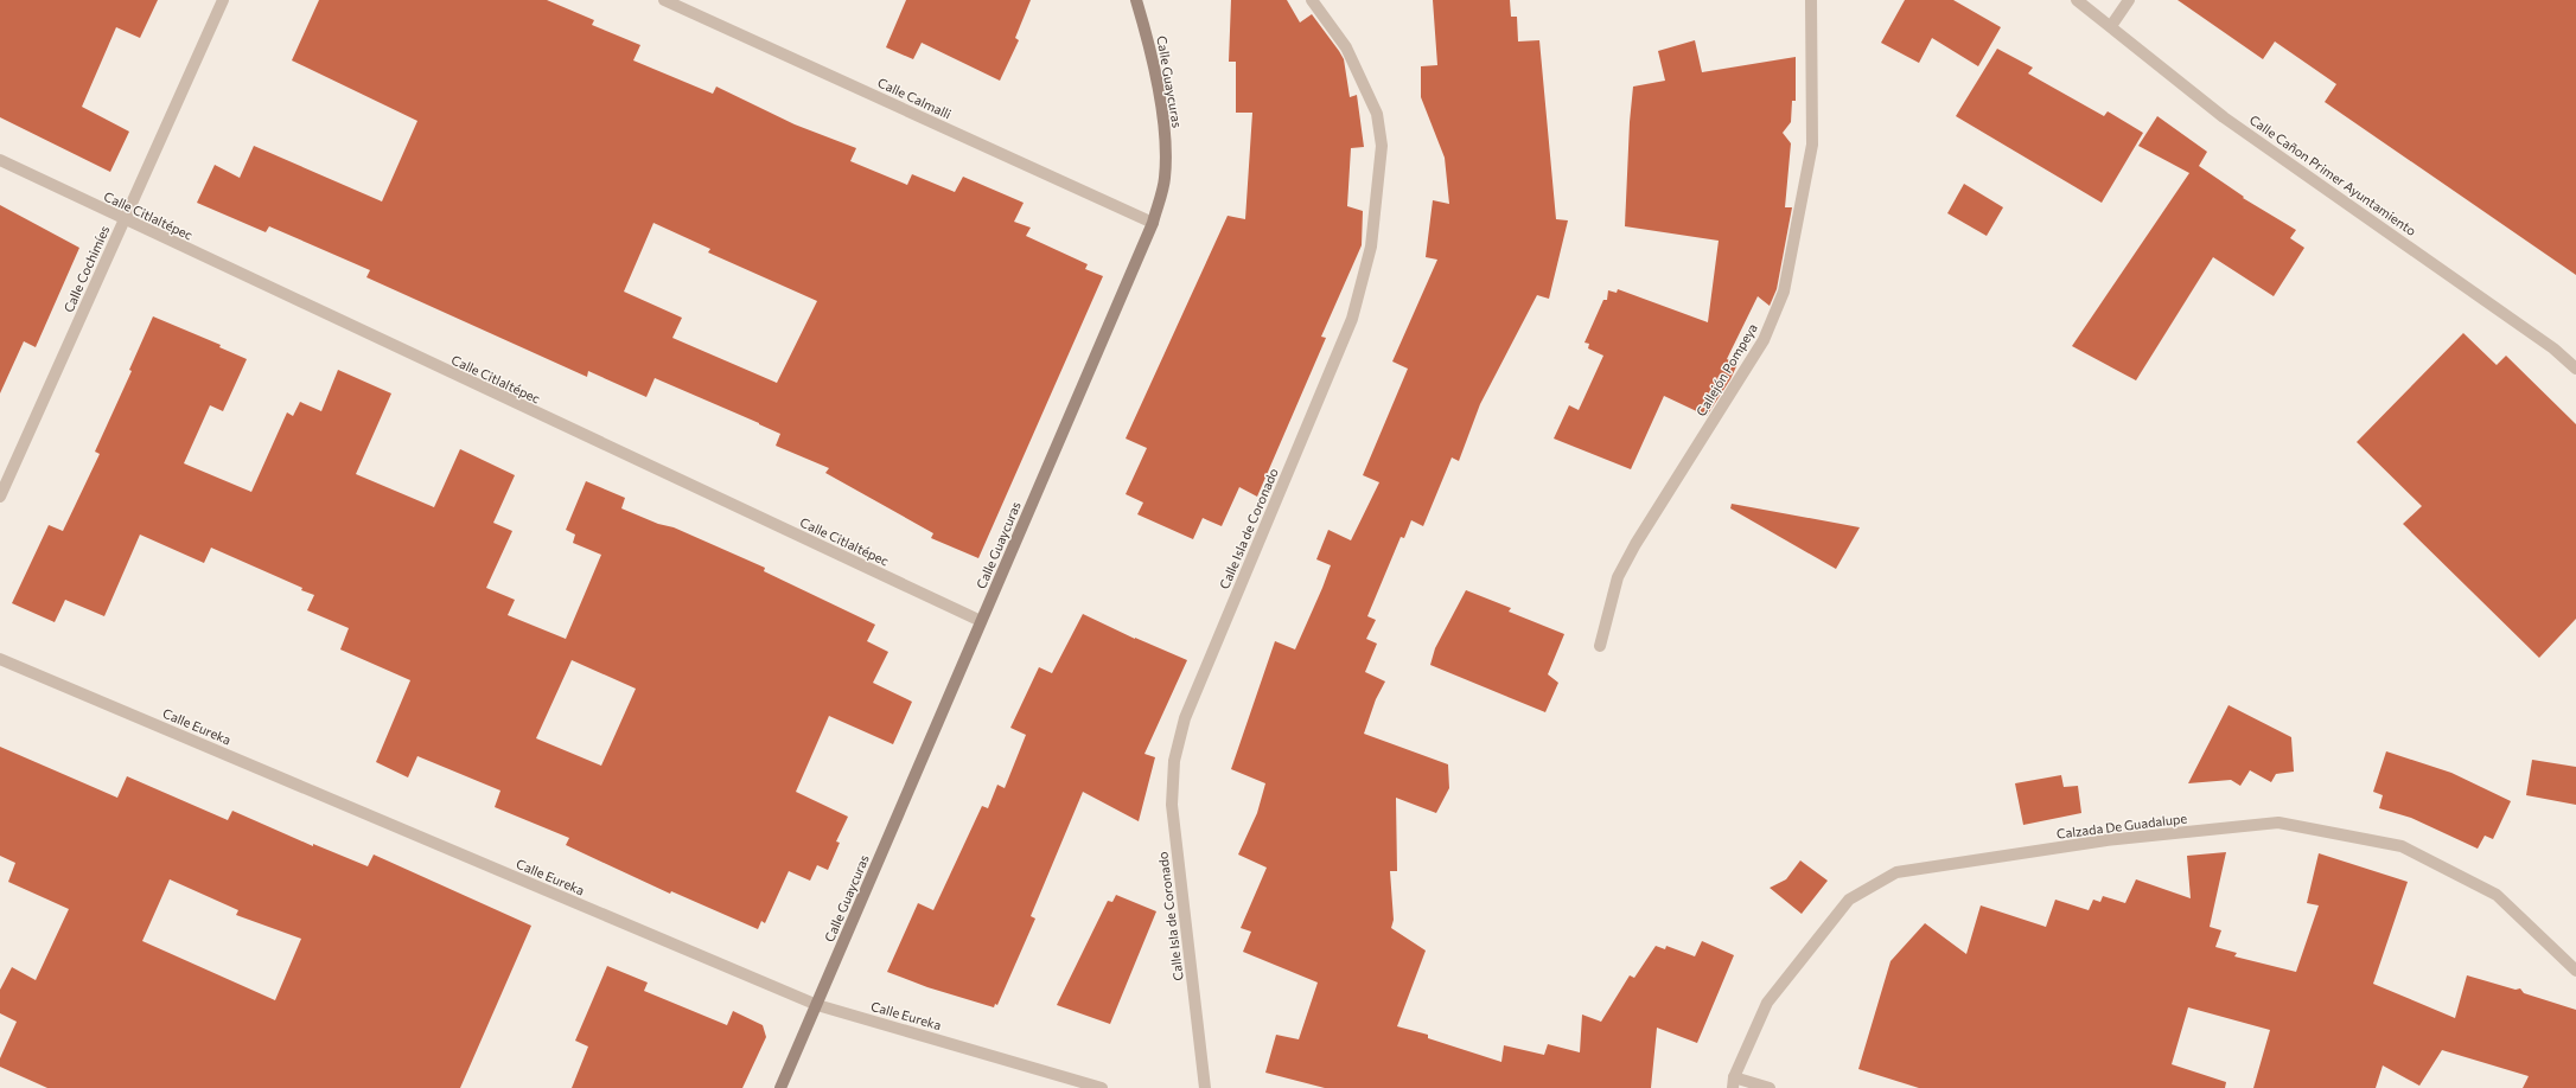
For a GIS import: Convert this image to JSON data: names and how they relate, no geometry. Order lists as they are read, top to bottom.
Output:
{
  "streets": {
    "street": [
      "Calle Guaycuras",
      "Calle Calmalli",
      "Calle Cañon Primer Ayuntamiento",
      "Calle Citlaltépec",
      "Calle Cochimíes",
      "Callejón Pompeya",
      "Calle Isla de Coronado",
      "Calle Eureka",
      "Calzada De Guadalupe"
    ]
  },
  "crossings": [
    ["Calle Guaycuras", "Calle Calmalli"],
    ["Calle Guaycuras", "Calle Citlaltépec"],
    ["Calle Guaycuras", "Calle Eureka"],
    ["Calle Citlaltépec", "Calle Cochimíes"]
  ]
}
